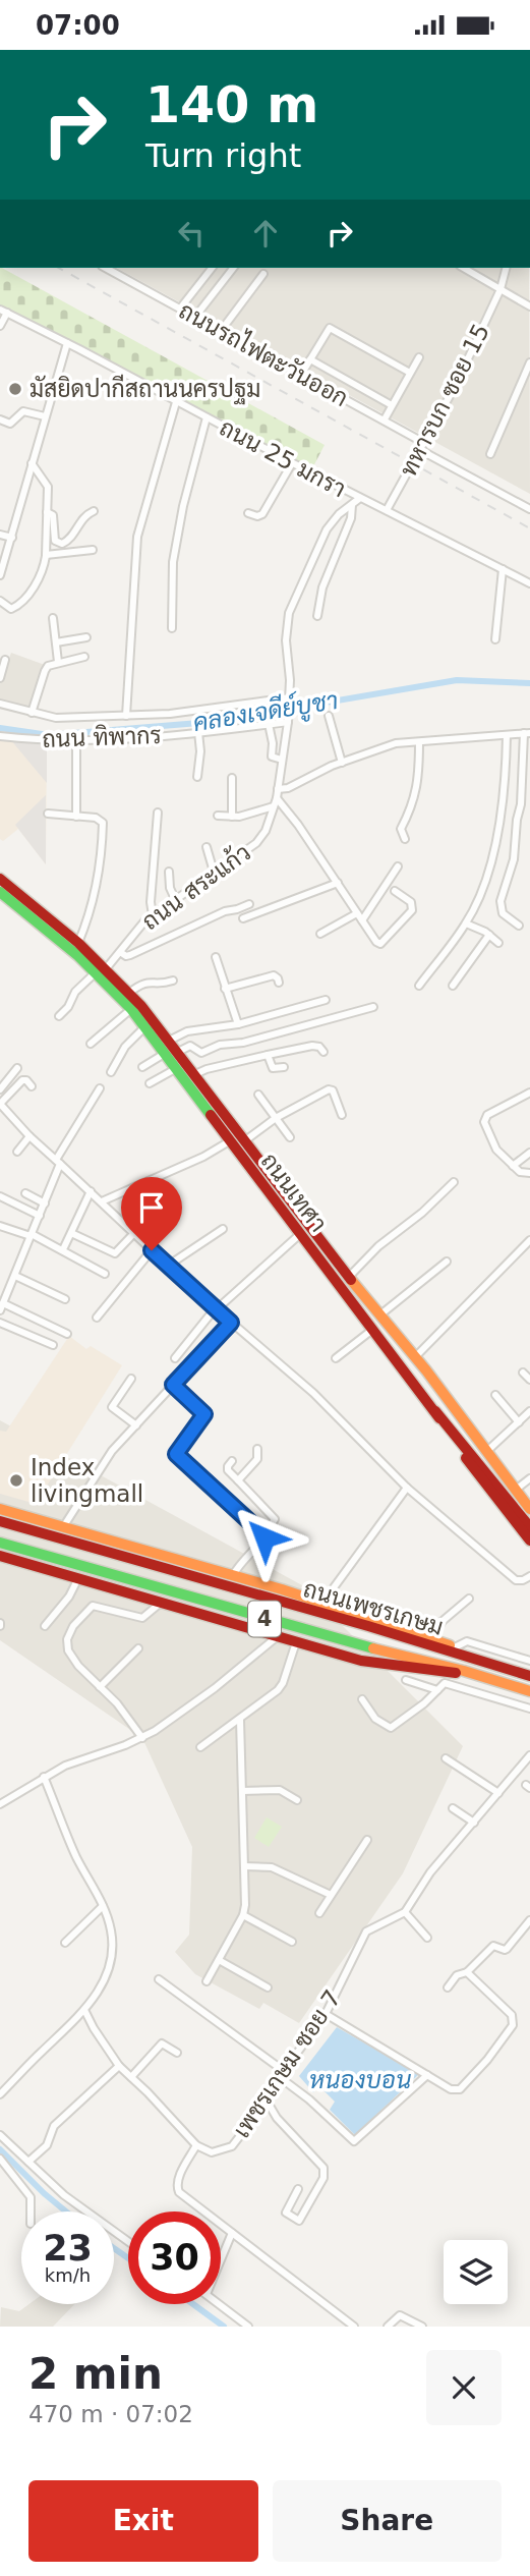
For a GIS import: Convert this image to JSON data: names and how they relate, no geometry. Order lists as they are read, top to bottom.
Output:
{
  "streets": {
    "main road": ["ถนนเทศา", "ถนนเพชรเกษม", "4"],
    "street": [
      "ถนนรถไฟตะวันออก",
      "ทหารบก ซอย 15",
      "ถนน 25 มกรา",
      "ถนน ทิพากร",
      "ถนน สระแก้ว",
      "เพชรเกษม ซอย 7"
    ]
  },
  "crossings": [
    ["ถนนรถไฟตะวันออก", "ทหารบก ซอย 15"],
    ["ทหารบก ซอย 15", "ถนน 25 มกรา"],
    ["ถนน 25 มกรา", "ถนน สระแก้ว"],
    ["ถนน ทิพากร", "ถนน สระแก้ว"],
    ["ถนน สระแก้ว", "ถนนเทศา"],
    ["ถนนเพชรเกษม", "4"]
  ],
  "water": ["คลองเจดีย์บูชา", "หนองบอน"],
  "places": ["มัสยิดปากีสถานนครปฐม", "Index livingmall"],
  "page": {
    "status": "07:00",
    "turn": ["140 m", "Turn right"],
    "speed": "23 km/h",
    "limit": "30",
    "heading": ["2 min", "470 m · 07:02"],
    "buttons": ["Exit", "Share"]
  }
}
